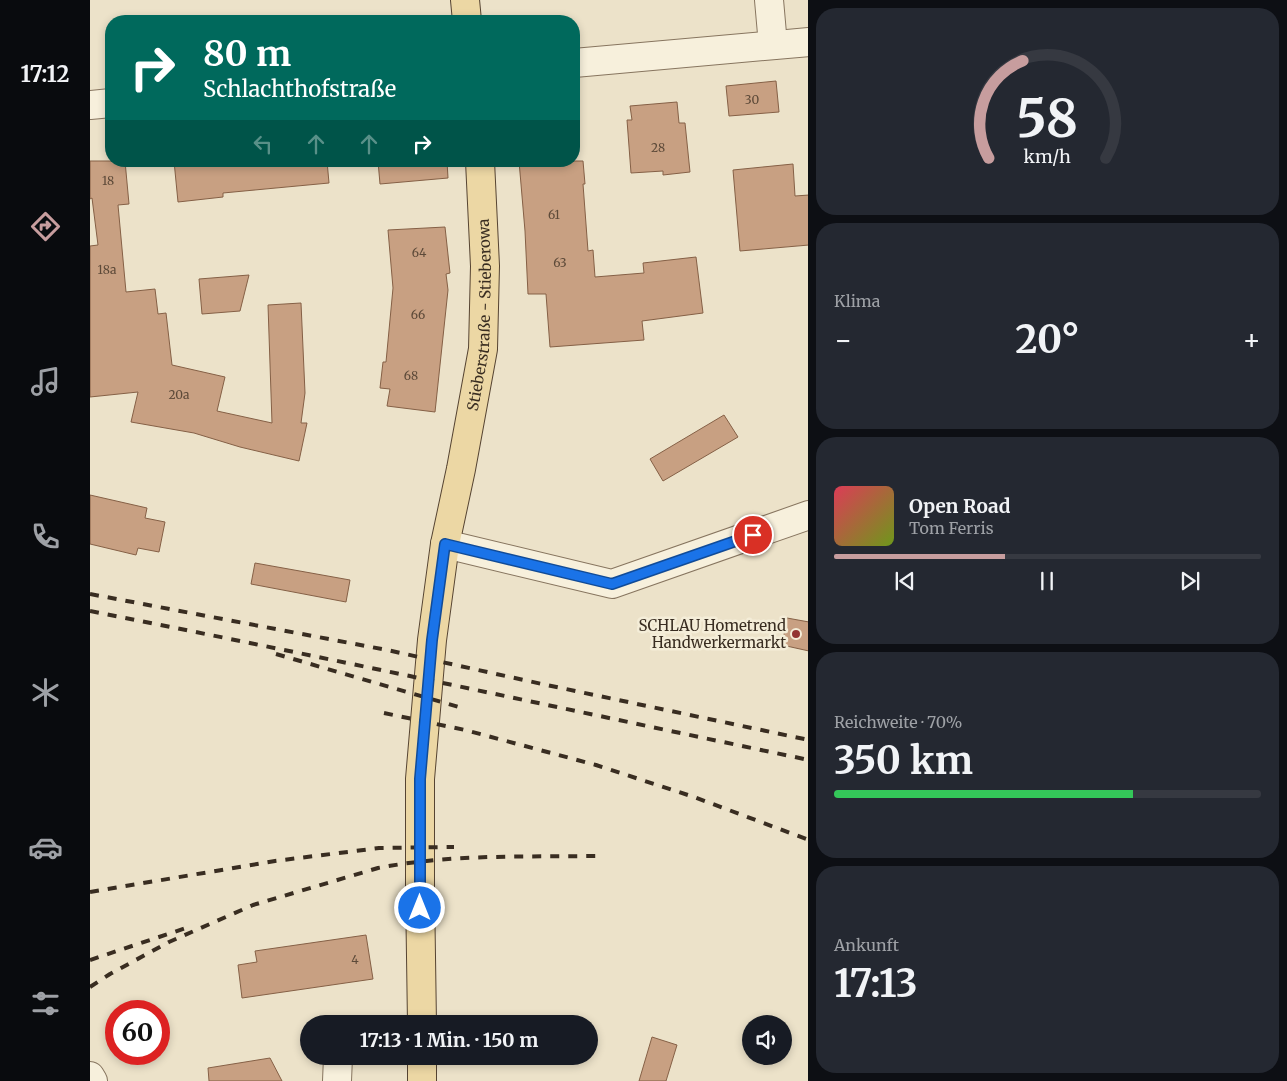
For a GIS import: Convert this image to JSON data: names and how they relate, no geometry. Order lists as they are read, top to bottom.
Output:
{
  "streets": {
    "main road": ["Stieberstraße - Stieberowa"]
  },
  "places": ["SCHLAU Hometrend Handwerkermarkt"],
  "house_numbers": [
    "30",
    "28",
    "18",
    "61",
    "64",
    "63",
    "18a",
    "66",
    "68",
    "20a",
    "4"
  ],
  "page": {
    "tabs": "17:12",
    "turn": ["80 m", "Schlachthofstraße"],
    "tile": [
      "Klima",
      ["Reichweite · 70%", "350 km"],
      ["Ankunft", "17:13"]
    ],
    "heat": ["−", "20°", "+"],
    "song": ["Open Road", "Tom Ferris"],
    "limit": "60",
    "trip": "17:13 · 1 Min. · 150 m",
    "gauge": ["58", "km/h"]
  }
}
